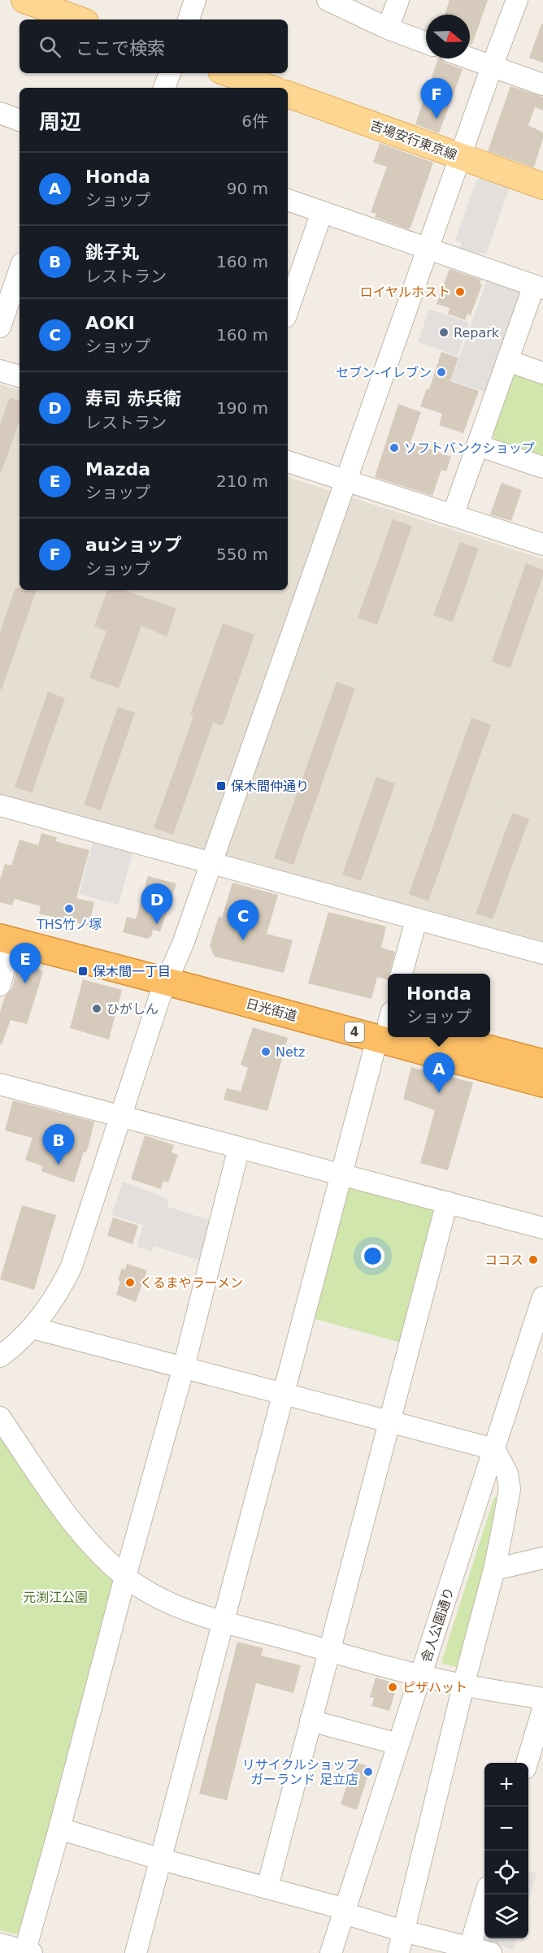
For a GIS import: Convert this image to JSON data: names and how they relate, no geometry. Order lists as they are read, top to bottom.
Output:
{
  "streets": {
    "highway": ["日光街道", "4"],
    "main road": ["吉場安行東京線"],
    "street": ["舎人公園通り"]
  },
  "parks": ["元渕江公園"],
  "places": {
    "other": [
      "ロイヤルホスト",
      "Repark",
      "セブン-イレブン",
      "ソフトバンクショップ",
      "THS竹ノ塚",
      "ひがしん",
      "Netz",
      "ココス",
      "くるまやラーメン",
      "ピザハット",
      "リサイクルショップ ガーランド 足立店"
    ],
    "transit": ["保木間仲通り", "保木間一丁目"]
  },
  "north": "right",
  "page": {
    "search": "ここで検索",
    "pins": [
      "F",
      "D",
      "C",
      "E",
      "A",
      "B"
    ],
    "heading": ["周辺", "6件"],
    "list": [
      {
        "mark": "A",
        "name": "Honda",
        "note": "ショップ",
        "value": "90 m"
      },
      {
        "mark": "B",
        "name": "銚子丸",
        "note": "レストラン",
        "value": "160 m"
      },
      {
        "mark": "C",
        "name": "AOKI",
        "note": "ショップ",
        "value": "160 m"
      },
      {
        "mark": "D",
        "name": "寿司 赤兵衛",
        "note": "レストラン",
        "value": "190 m"
      },
      {
        "mark": "E",
        "name": "Mazda",
        "note": "ショップ",
        "value": "210 m"
      },
      {
        "mark": "F",
        "name": "auショップ",
        "note": "ショップ",
        "value": "550 m"
      }
    ],
    "popup": ["Honda", "ショップ"],
    "map_buttons": ["+", "−"]
  }
}
